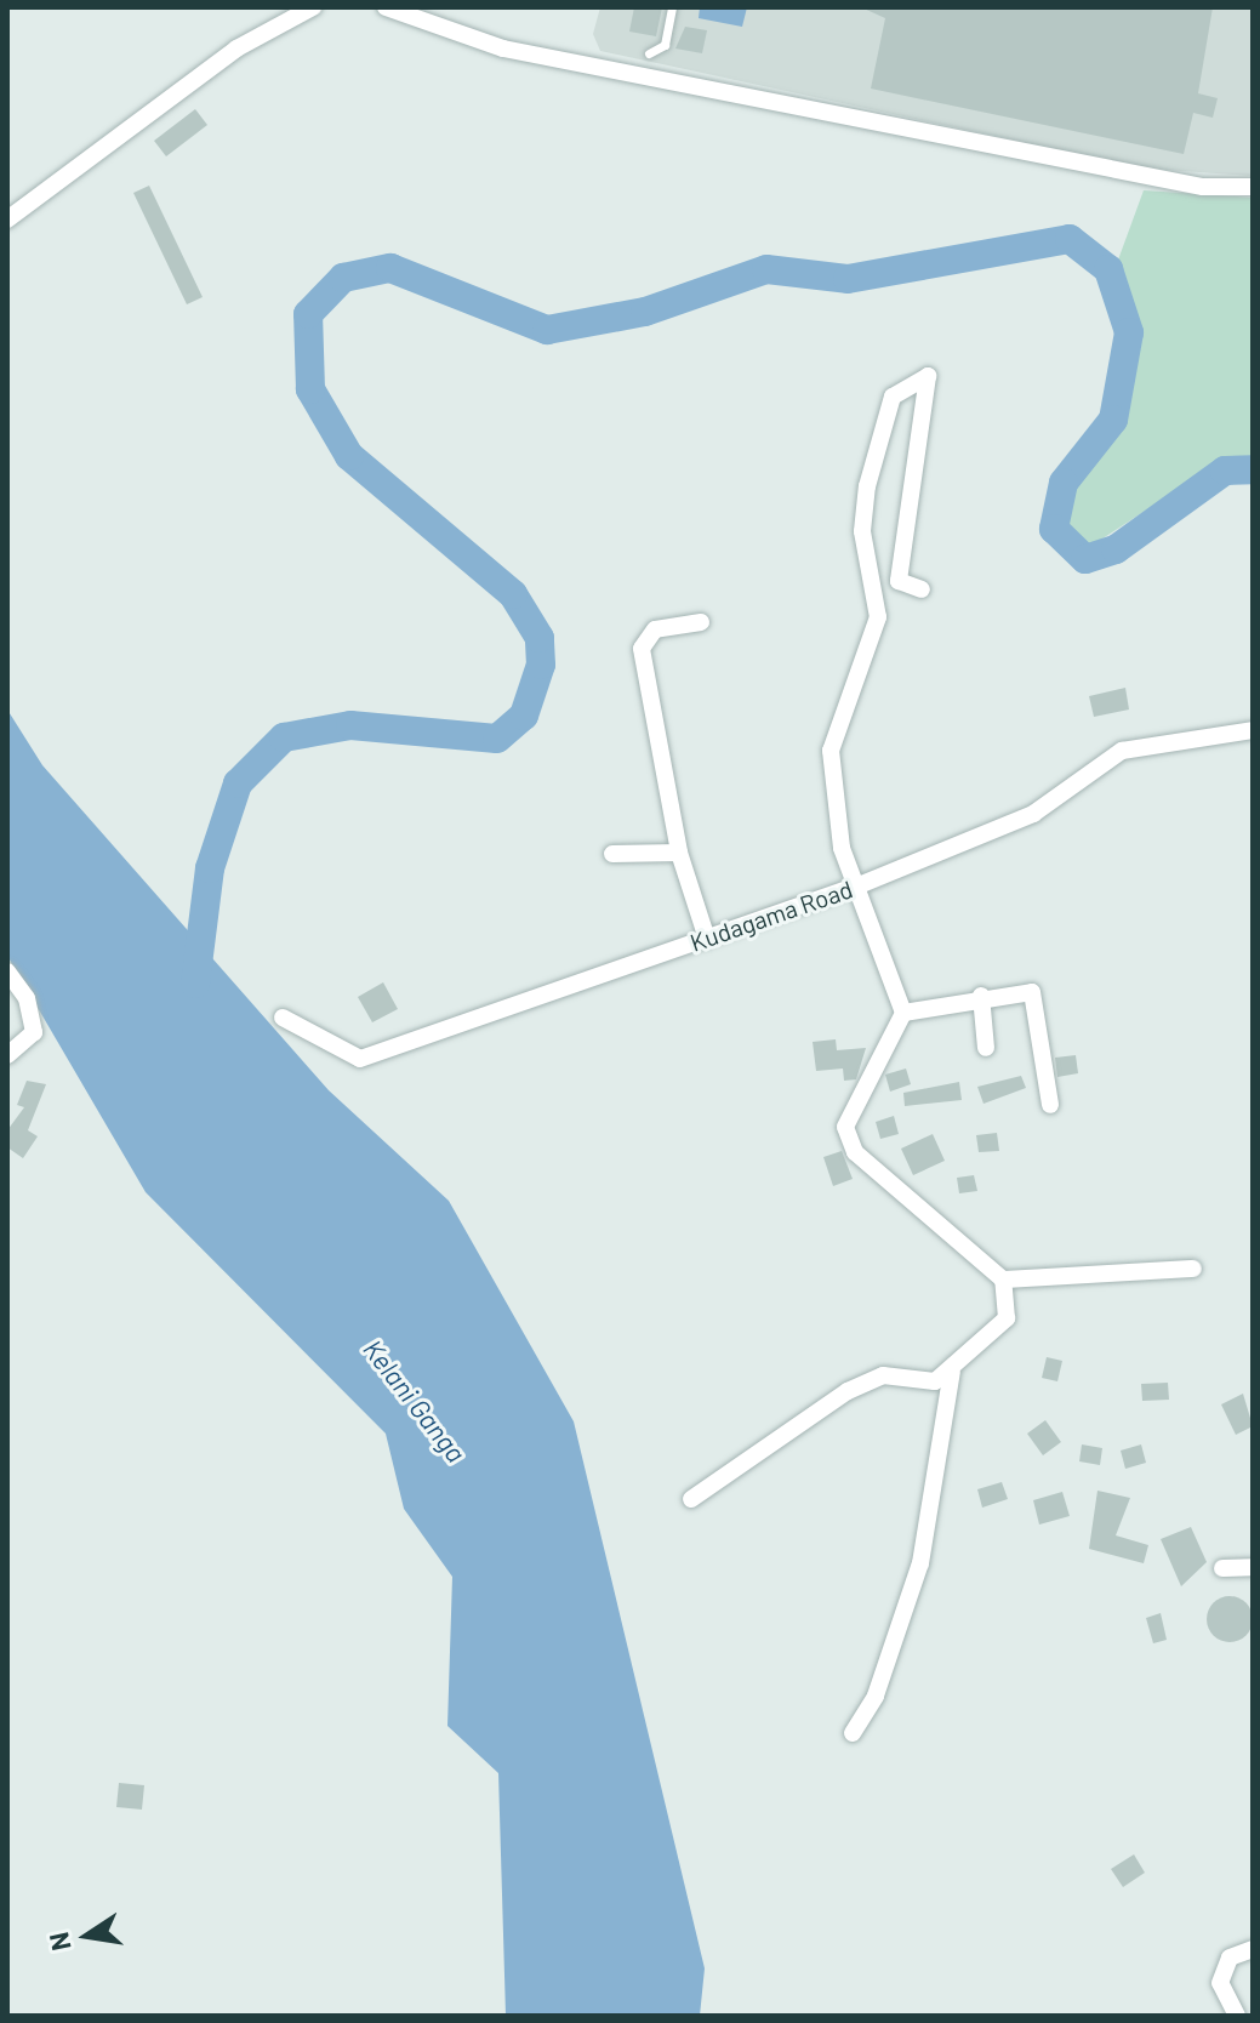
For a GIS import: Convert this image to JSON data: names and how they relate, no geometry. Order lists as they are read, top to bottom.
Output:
{
  "streets": {
    "street": ["Kudagama Road"]
  },
  "water": ["Kelani Ganga"],
  "north": "left"
}
